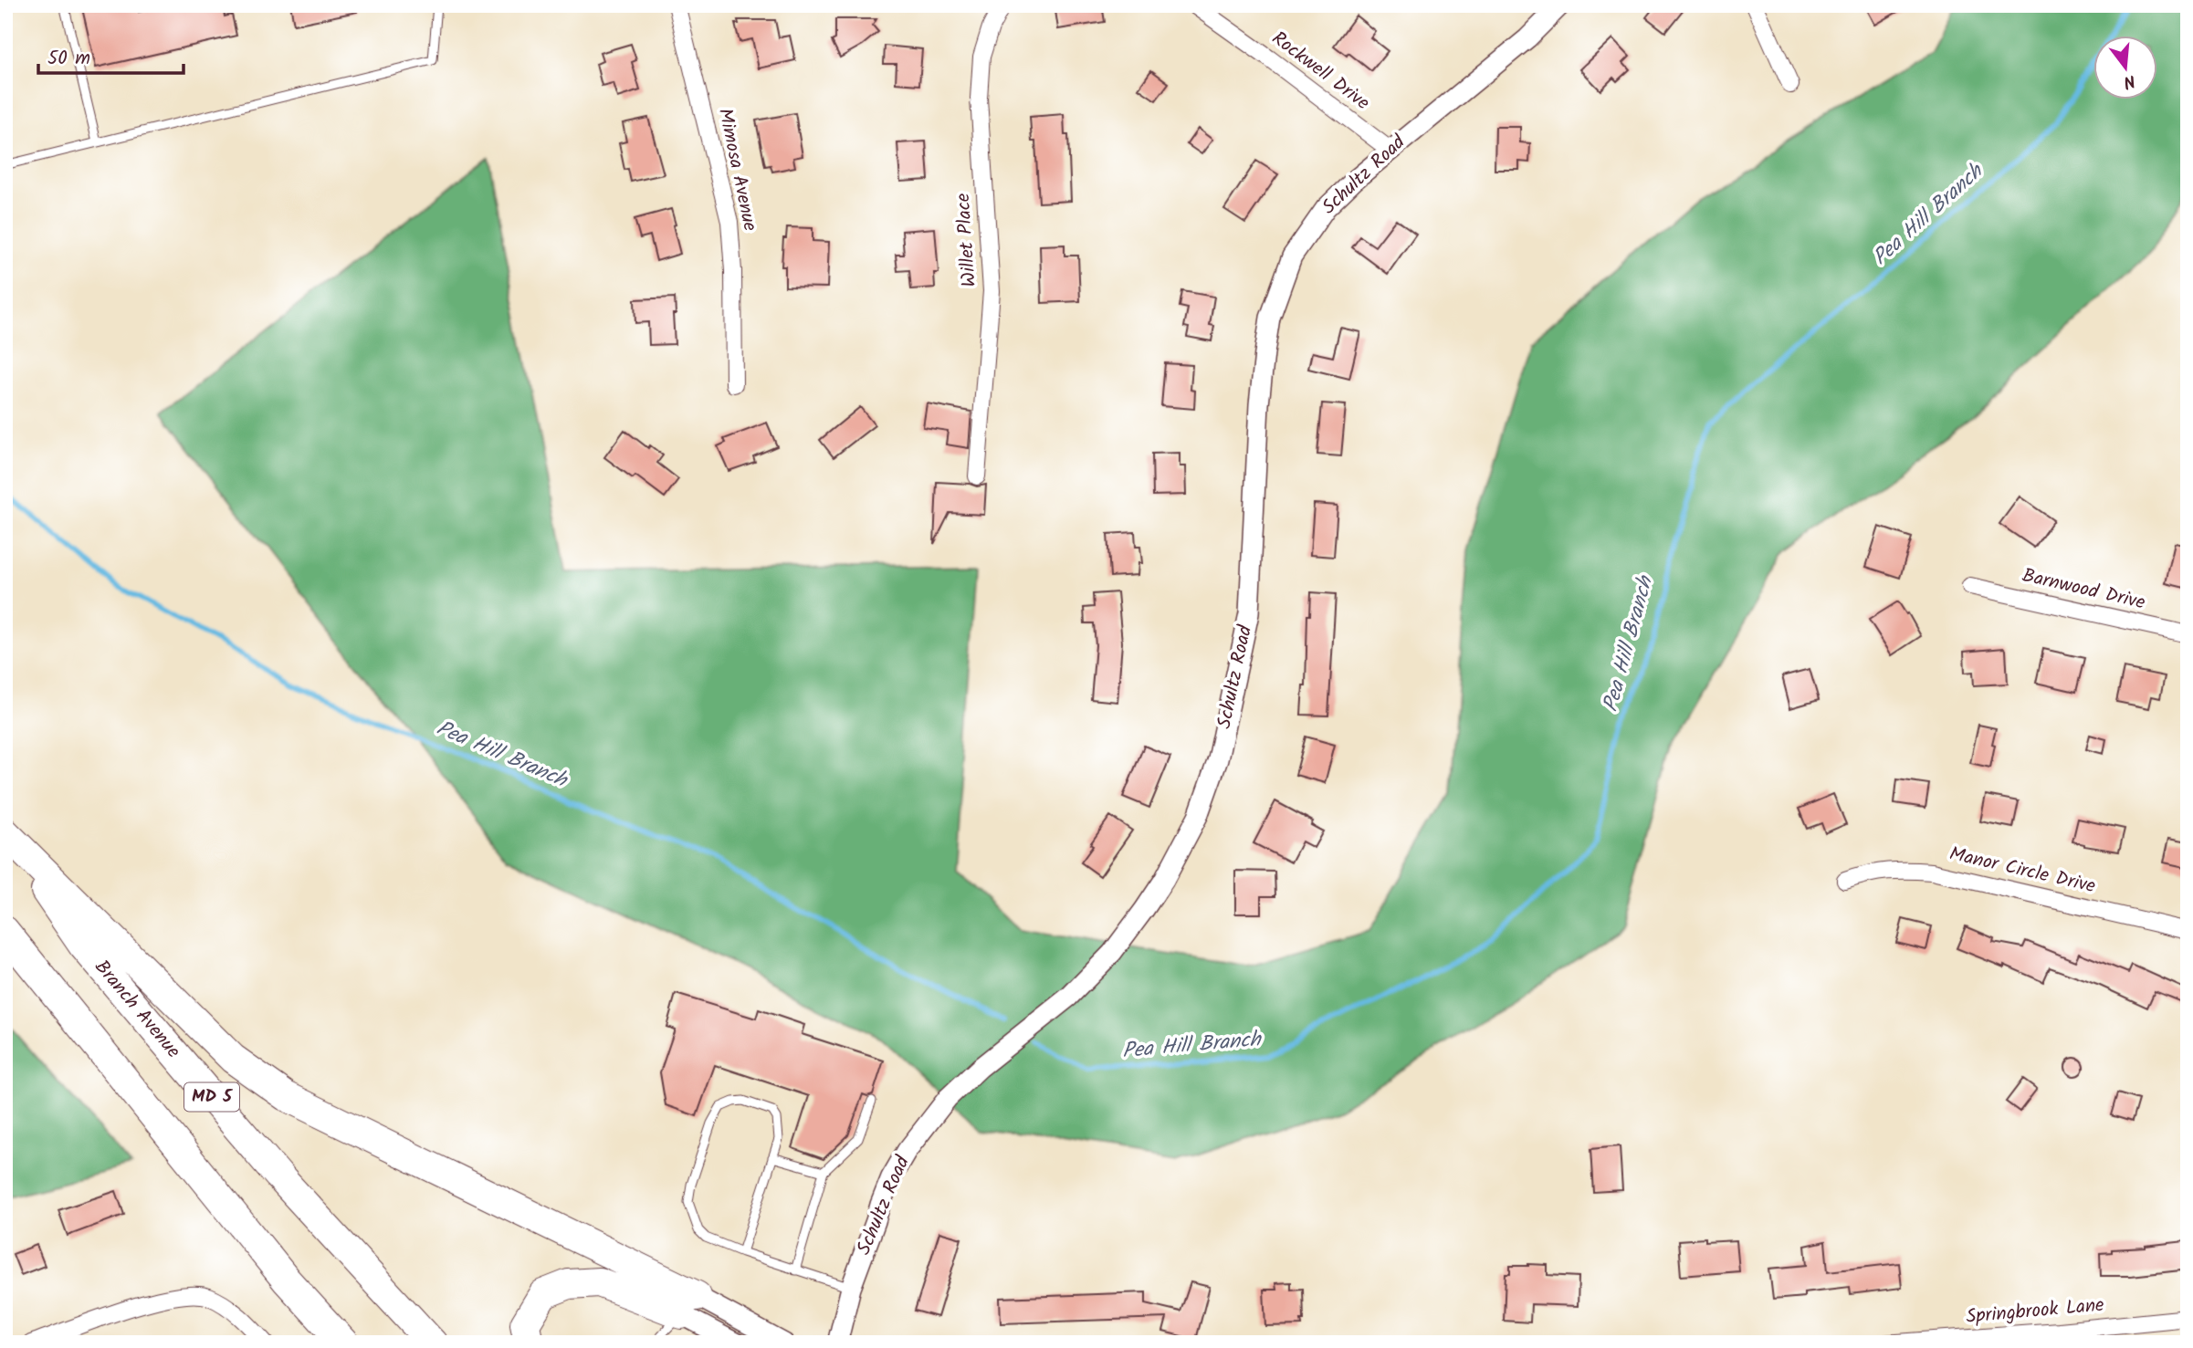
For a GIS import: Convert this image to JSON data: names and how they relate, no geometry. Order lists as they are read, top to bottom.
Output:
{
  "streets": {
    "highway": ["Branch Avenue", "MD 5"],
    "street": [
      "Rockwell Drive",
      "Mimosa Avenue",
      "Schultz Road",
      "Willet Place",
      "Barnwood Drive",
      "Manor Circle Drive",
      "Springbrook Lane"
    ]
  },
  "crossings": [
    ["Rockwell Drive", "Schultz Road"]
  ],
  "water": ["Pea Hill Branch"],
  "scale_bar": "50 m",
  "north": "bottom"
}
